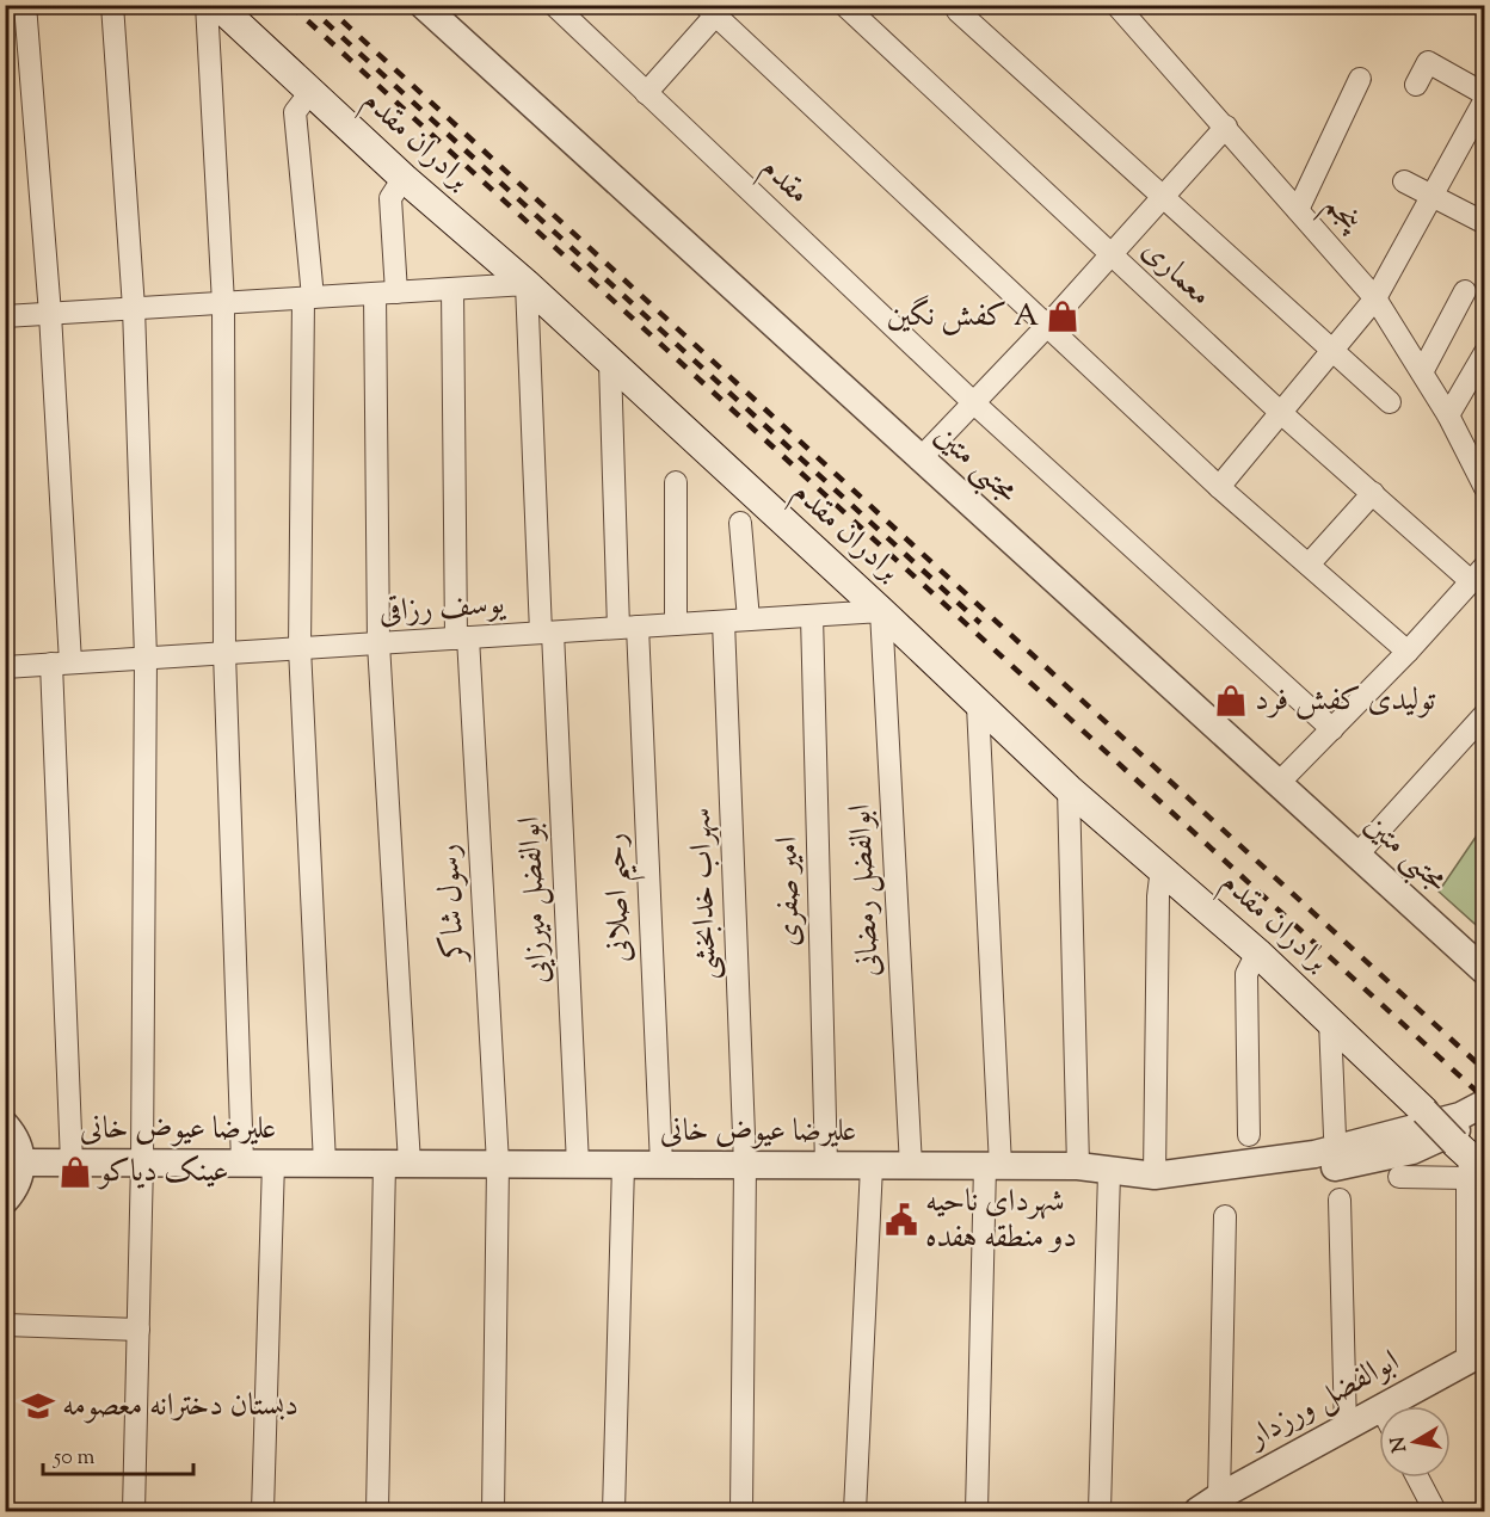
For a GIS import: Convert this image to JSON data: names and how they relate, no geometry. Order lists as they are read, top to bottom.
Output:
{
  "streets": {
    "main road": ["برادران مقدم"],
    "street": [
      "مقدم",
      "پنجم",
      "معماری",
      "مجتبی متین",
      "یوسف رزاقی",
      "ابوالفضل رمضانی",
      "امیر صفری",
      "سهراب خدابخشی",
      "رحیم اصلانی",
      "ابوالفضل میرزایی",
      "رسول شاکر",
      "علیرضا عیوض خانی",
      "ابوالفضل ورزدار"
    ]
  },
  "crossings": [
    ["برادران مقدم", "یوسف رزاقی"],
    ["برادران مقدم", "ابوالفضل رمضانی"],
    ["برادران مقدم", "رحیم اصلانی"],
    ["برادران مقدم", "ابوالفضل میرزایی"],
    ["یوسف رزاقی", "ابوالفضل رمضانی"],
    ["یوسف رزاقی", "امیر صفری"],
    ["یوسف رزاقی", "سهراب خدابخشی"],
    ["یوسف رزاقی", "رحیم اصلانی"],
    ["یوسف رزاقی", "ابوالفضل میرزایی"],
    ["یوسف رزاقی", "رسول شاکر"],
    ["ابوالفضل رمضانی", "علیرضا عیوض خانی"],
    ["امیر صفری", "علیرضا عیوض خانی"],
    ["سهراب خدابخشی", "علیرضا عیوض خانی"],
    ["رحیم اصلانی", "علیرضا عیوض خانی"],
    ["ابوالفضل میرزایی", "علیرضا عیوض خانی"],
    ["رسول شاکر", "علیرضا عیوض خانی"]
  ],
  "places": {
    "shop": ["کفش نگین A", "تولیدی کفش فرد", "عینک دیاکو"],
    "public building": ["شهردای ناحیه دو منطقه هفده"],
    "school or university": ["دبستان دخترانه معصومه"]
  },
  "scale_bar": "50 m",
  "north": "left"
}
